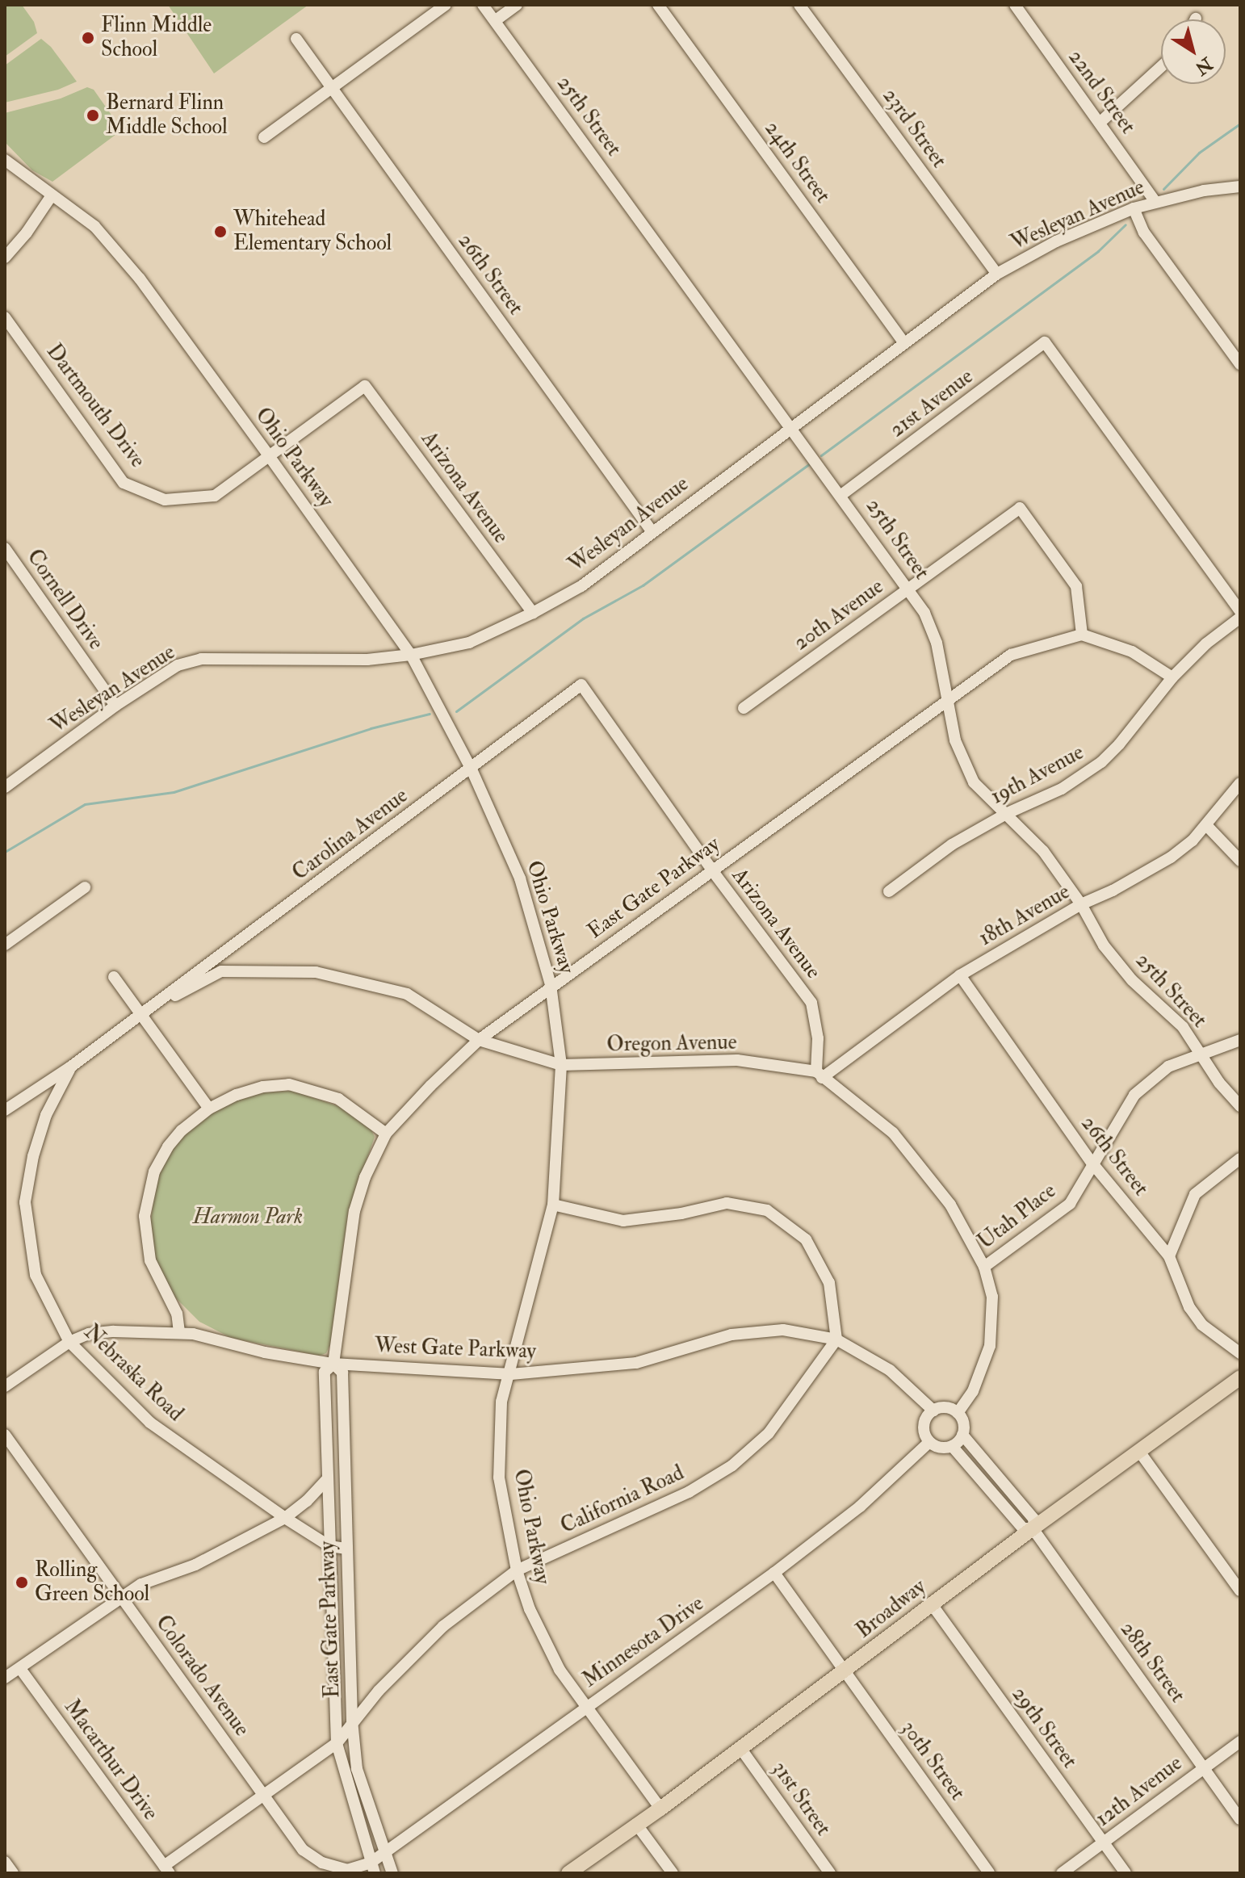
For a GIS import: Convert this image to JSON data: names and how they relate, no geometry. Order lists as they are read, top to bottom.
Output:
{
  "streets": {
    "main road": ["Broadway"],
    "street": [
      "22nd Street",
      "25th Street",
      "23rd Street",
      "24th Street",
      "Wesleyan Avenue",
      "26th Street",
      "21st Avenue",
      "Dartmouth Drive",
      "Ohio Parkway",
      "Arizona Avenue",
      "Cornell Drive",
      "20th Avenue",
      "19th Avenue",
      "Carolina Avenue",
      "East Gate Parkway",
      "18th Avenue",
      "Oregon Avenue",
      "Utah Place",
      "West Gate Parkway",
      "Nebraska Road",
      "California Road",
      "Minnesota Drive",
      "28th Street",
      "Colorado Avenue",
      "29th Street",
      "Macarthur Drive",
      "30th Street",
      "12th Avenue",
      "31st Street"
    ]
  },
  "crossings": [
    ["22nd Street", "Wesleyan Avenue"],
    ["25th Street", "Wesleyan Avenue"],
    ["25th Street", "21st Avenue"],
    ["25th Street", "20th Avenue"],
    ["25th Street", "19th Avenue"],
    ["25th Street", "East Gate Parkway"],
    ["25th Street", "18th Avenue"],
    ["25th Street", "Utah Place"],
    ["23rd Street", "Wesleyan Avenue"],
    ["24th Street", "Wesleyan Avenue"],
    ["Wesleyan Avenue", "26th Street"],
    ["Wesleyan Avenue", "Ohio Parkway"],
    ["Wesleyan Avenue", "Arizona Avenue"],
    ["Wesleyan Avenue", "Cornell Drive"],
    ["26th Street", "18th Avenue"],
    ["26th Street", "Utah Place"],
    ["Dartmouth Drive", "Ohio Parkway"],
    ["Dartmouth Drive", "Arizona Avenue"],
    ["Ohio Parkway", "Carolina Avenue"],
    ["Ohio Parkway", "East Gate Parkway"],
    ["Ohio Parkway", "Oregon Avenue"],
    ["Ohio Parkway", "West Gate Parkway"],
    ["Ohio Parkway", "California Road"],
    ["Ohio Parkway", "Broadway"],
    ["Ohio Parkway", "Minnesota Drive"],
    ["Arizona Avenue", "Carolina Avenue"],
    ["Arizona Avenue", "East Gate Parkway"],
    ["Arizona Avenue", "18th Avenue"],
    ["Arizona Avenue", "Oregon Avenue"],
    ["20th Avenue", "East Gate Parkway"],
    ["Carolina Avenue", "Oregon Avenue"],
    ["Carolina Avenue", "Nebraska Road"],
    ["East Gate Parkway", "Oregon Avenue"],
    ["East Gate Parkway", "West Gate Parkway"],
    ["East Gate Parkway", "Nebraska Road"],
    ["East Gate Parkway", "California Road"],
    ["East Gate Parkway", "Minnesota Drive"],
    ["East Gate Parkway", "Colorado Avenue"],
    ["18th Avenue", "Oregon Avenue"],
    ["Oregon Avenue", "Utah Place"],
    ["Oregon Avenue", "West Gate Parkway"],
    ["Oregon Avenue", "Minnesota Drive"],
    ["West Gate Parkway", "Nebraska Road"],
    ["West Gate Parkway", "California Road"],
    ["West Gate Parkway", "Minnesota Drive"],
    ["California Road", "Colorado Avenue"],
    ["California Road", "Macarthur Drive"],
    ["Broadway", "28th Street"],
    ["Broadway", "29th Street"],
    ["Broadway", "30th Street"],
    ["Broadway", "31st Street"],
    ["Minnesota Drive", "Colorado Avenue"],
    ["Minnesota Drive", "30th Street"],
    ["28th Street", "12th Avenue"],
    ["29th Street", "12th Avenue"]
  ],
  "parks": ["Harmon Park"],
  "places": [
    "Flinn Middle School",
    "Bernard Flinn Middle School",
    "Whitehead Elementary School",
    "Rolling Green School"
  ],
  "north": "bottom right"
}
